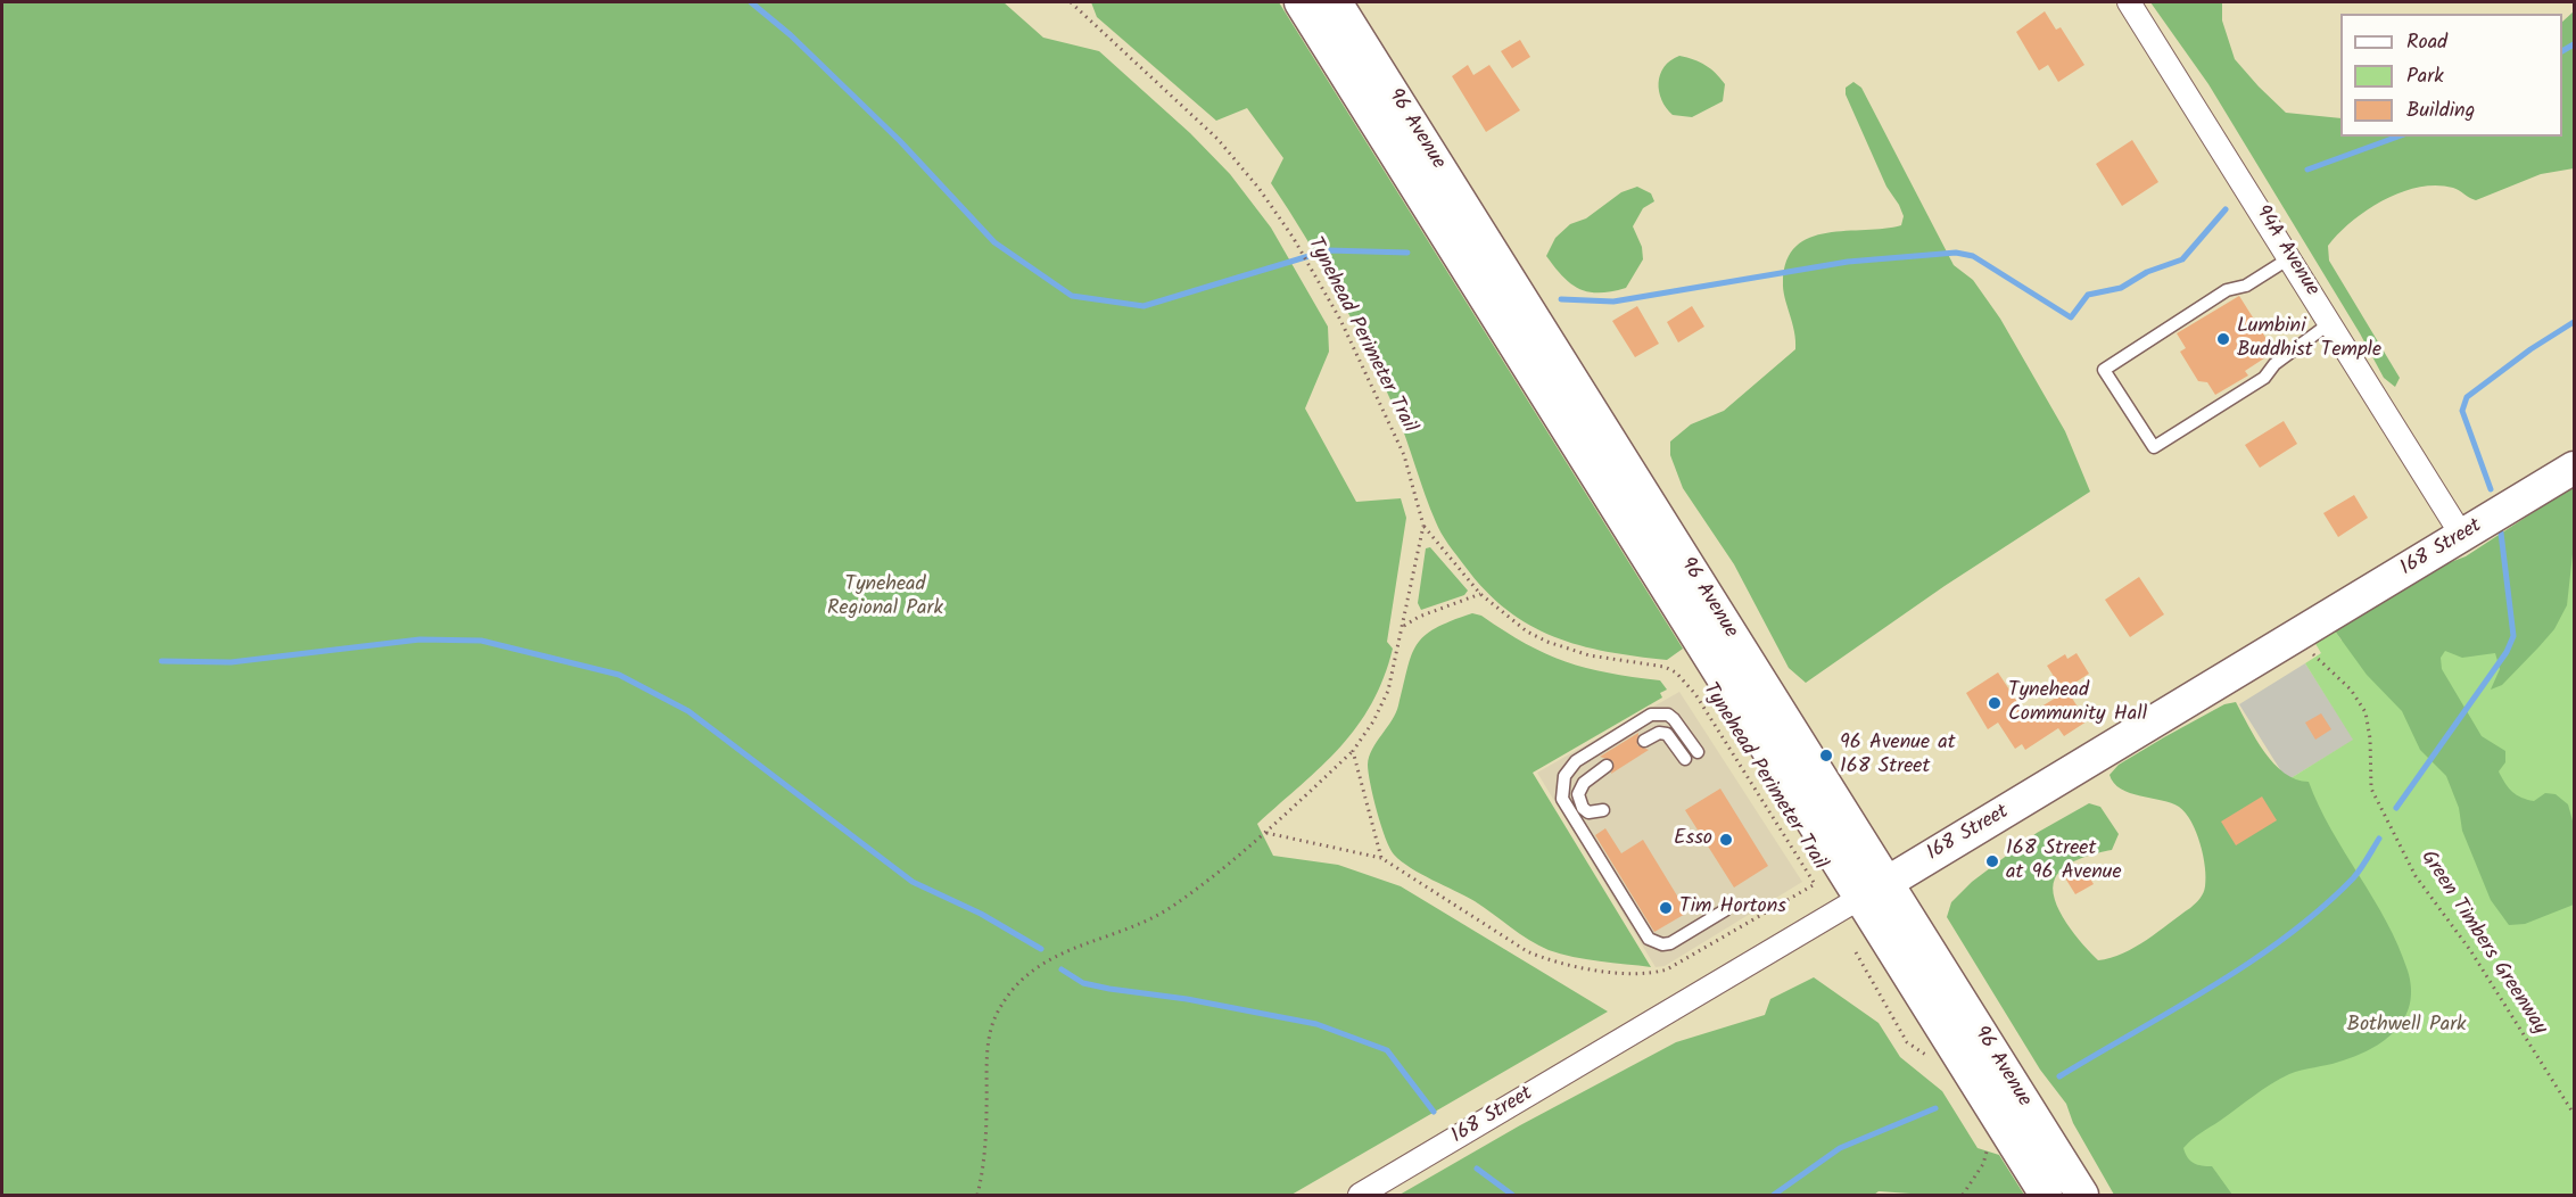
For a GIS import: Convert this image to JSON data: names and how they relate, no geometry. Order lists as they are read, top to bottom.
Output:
{
  "streets": {
    "main road": ["96 Avenue", "168 Street"],
    "street": ["94A Avenue"],
    "path": ["Tynehead Perimeter Trail", "Green Timbers Greenway"]
  },
  "crossings": [
    ["96 Avenue", "168 Street"],
    ["94A Avenue", "168 Street"]
  ],
  "parks": ["Tynehead Regional Park", "Bothwell Park"],
  "places": [
    "Lumbini Buddhist Temple",
    "Tynehead Community Hall",
    "96 Avenue at 168 Street",
    "Esso",
    "168 Street at 96 Avenue",
    "Tim Hortons"
  ],
  "legend": ["Road", "Park", "Building"]
}
